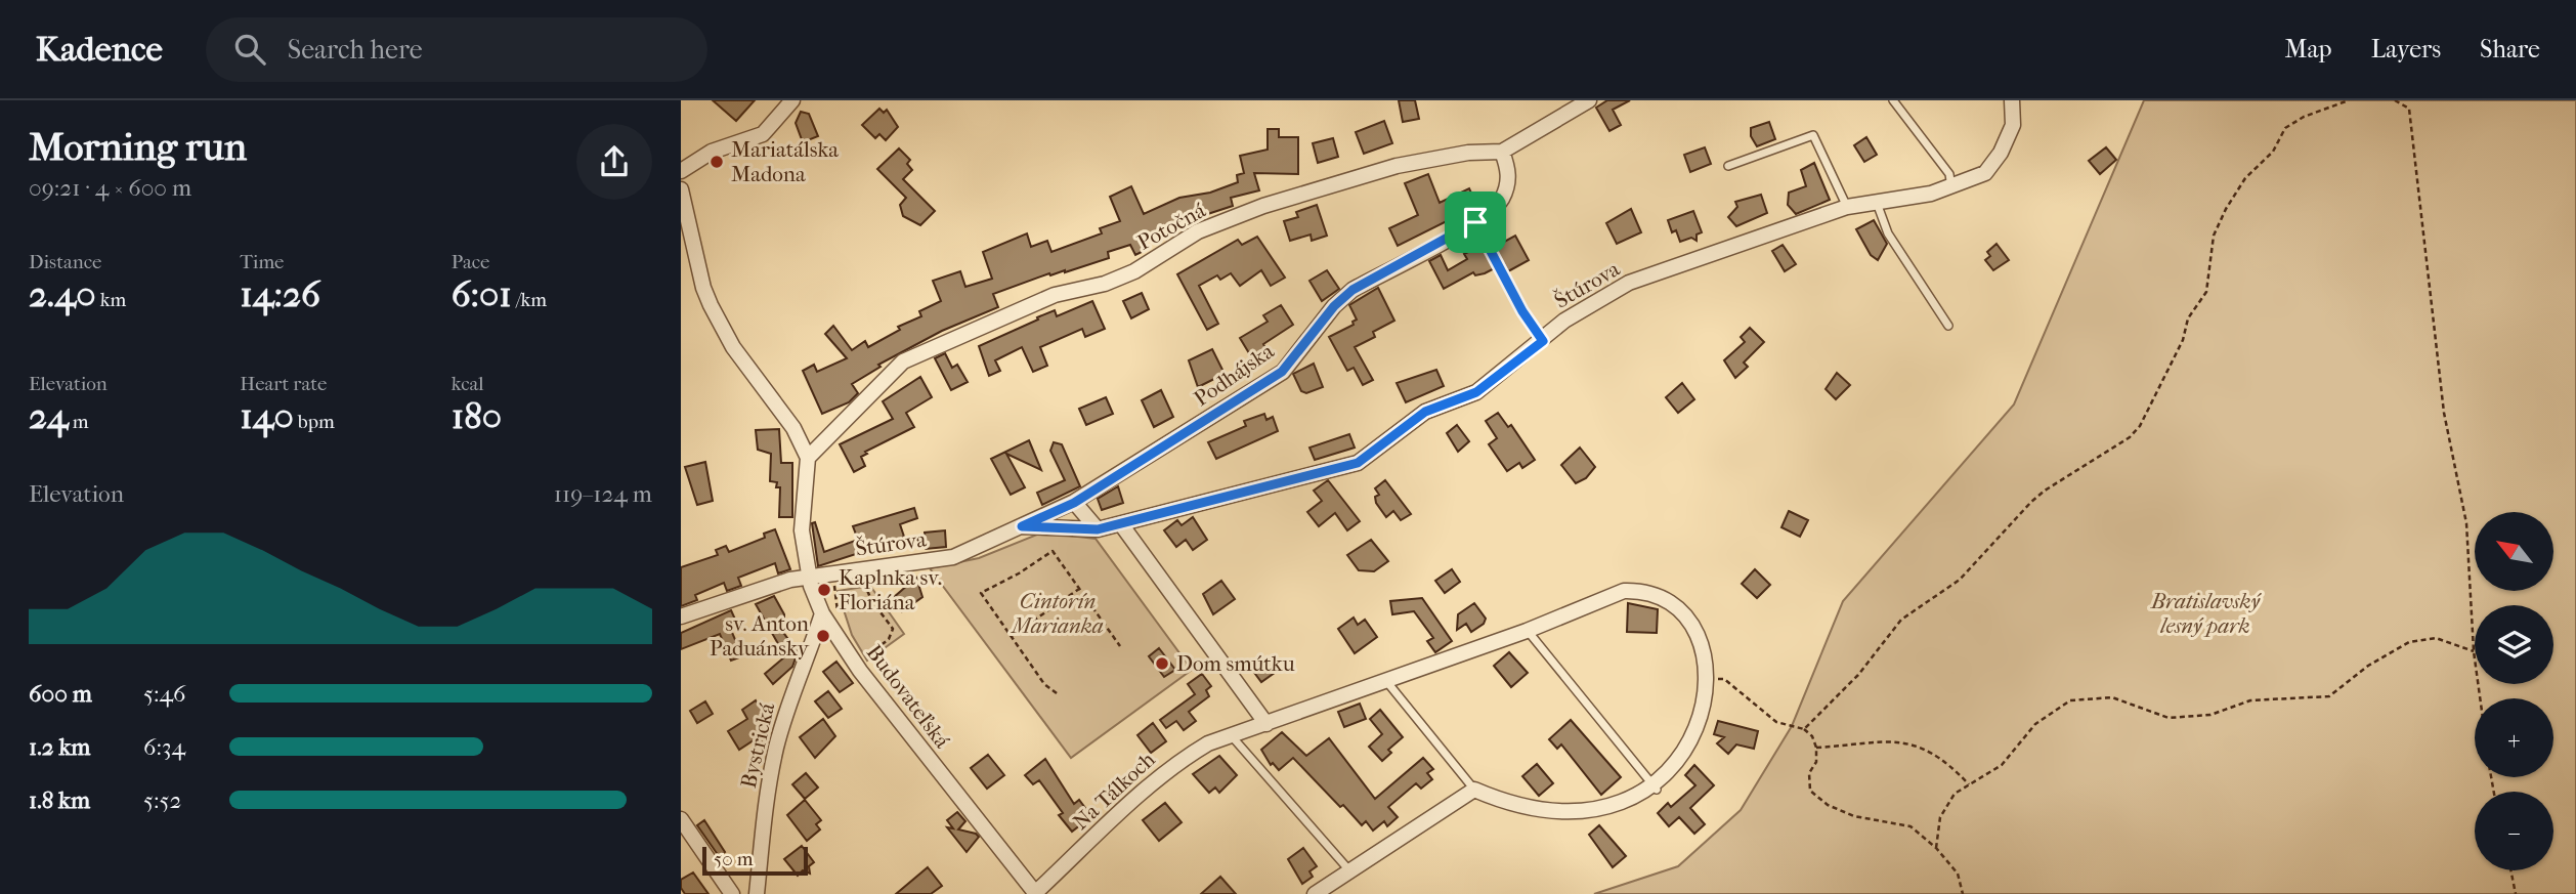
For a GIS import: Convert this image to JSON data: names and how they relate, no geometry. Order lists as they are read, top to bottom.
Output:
{
  "streets": {
    "street": [
      "Potočná",
      "Štúrova",
      "Podhájska",
      "Budovateľská",
      "Bystrická",
      "Na Tálkoch"
    ]
  },
  "crossings": [
    ["Potočná", "Podhájska"],
    ["Potočná", "Budovateľská"],
    ["Štúrova", "Podhájska"],
    ["Štúrova", "Budovateľská"],
    ["Budovateľská", "Bystrická"],
    ["Budovateľská", "Na Tálkoch"]
  ],
  "parks": ["Cintorín Marianka", "Bratislavský lesný park"],
  "places": [
    "Mariatálska Madona",
    "Kaplnka sv. Floriána",
    "sv. Anton Paduánsky",
    "Dom smútku"
  ],
  "scale_bar": "50 m",
  "north": "top left",
  "page": {
    "header": "Kadence",
    "search": "Search here",
    "nav": ["Map", "Layers", "Share"],
    "heading": ["Morning run", "09:21 · 4 × 600 m"],
    "stats": [
      ["Distance", "2.40 km"],
      ["Time", "14:26"],
      ["Pace", "6:01 /km"],
      ["Elevation", "24 m"],
      ["Heart rate", "140 bpm"],
      ["kcal", "180"]
    ],
    "chart": ["Elevation", "119–124 m"],
    "map_buttons": ["+", "−"],
    "list": [
      {
        "name": "600 m",
        "note": "5:46"
      },
      {
        "name": "1.2 km",
        "note": "6:34"
      },
      {
        "name": "1.8 km",
        "note": "5:52"
      }
    ],
    "scale": "50 m"
  }
}
